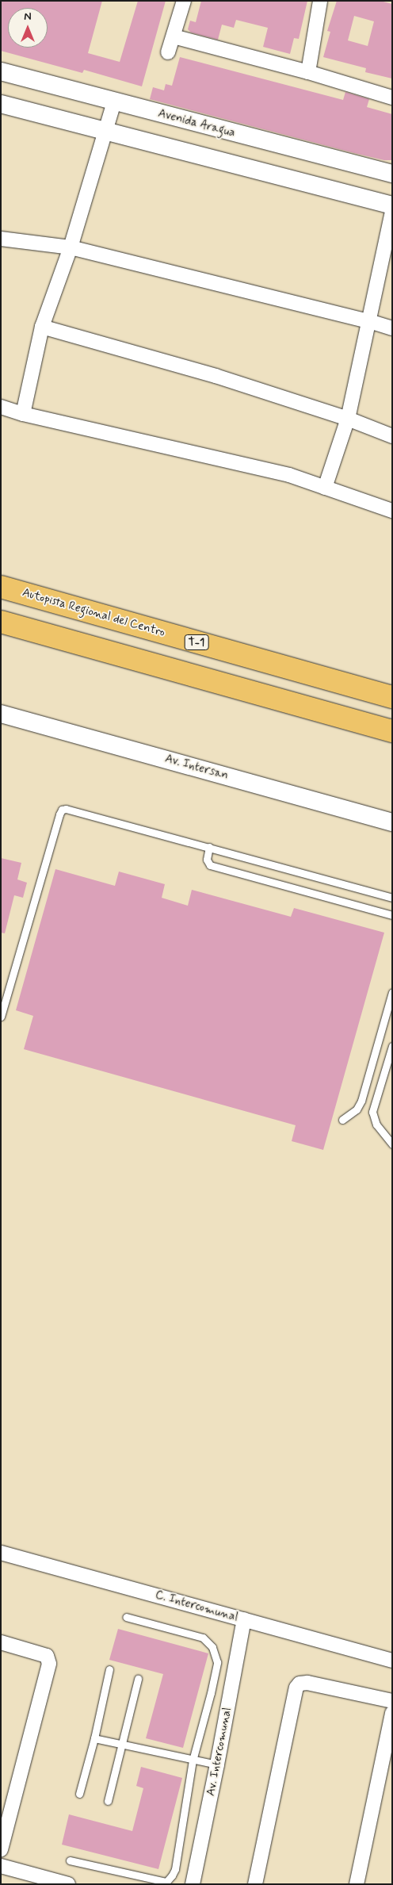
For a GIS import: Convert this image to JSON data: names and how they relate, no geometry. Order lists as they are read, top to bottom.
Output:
{
  "streets": {
    "highway": ["Autopista Regional del Centro", "T-1"],
    "street": [
      "Avenida Aragua",
      "Av. Intersan",
      "C. Intercomunal",
      "Av. Intercomunal"
    ]
  },
  "crossings": [
    ["C. Intercomunal", "Av. Intercomunal"]
  ],
  "north": "top"
}
